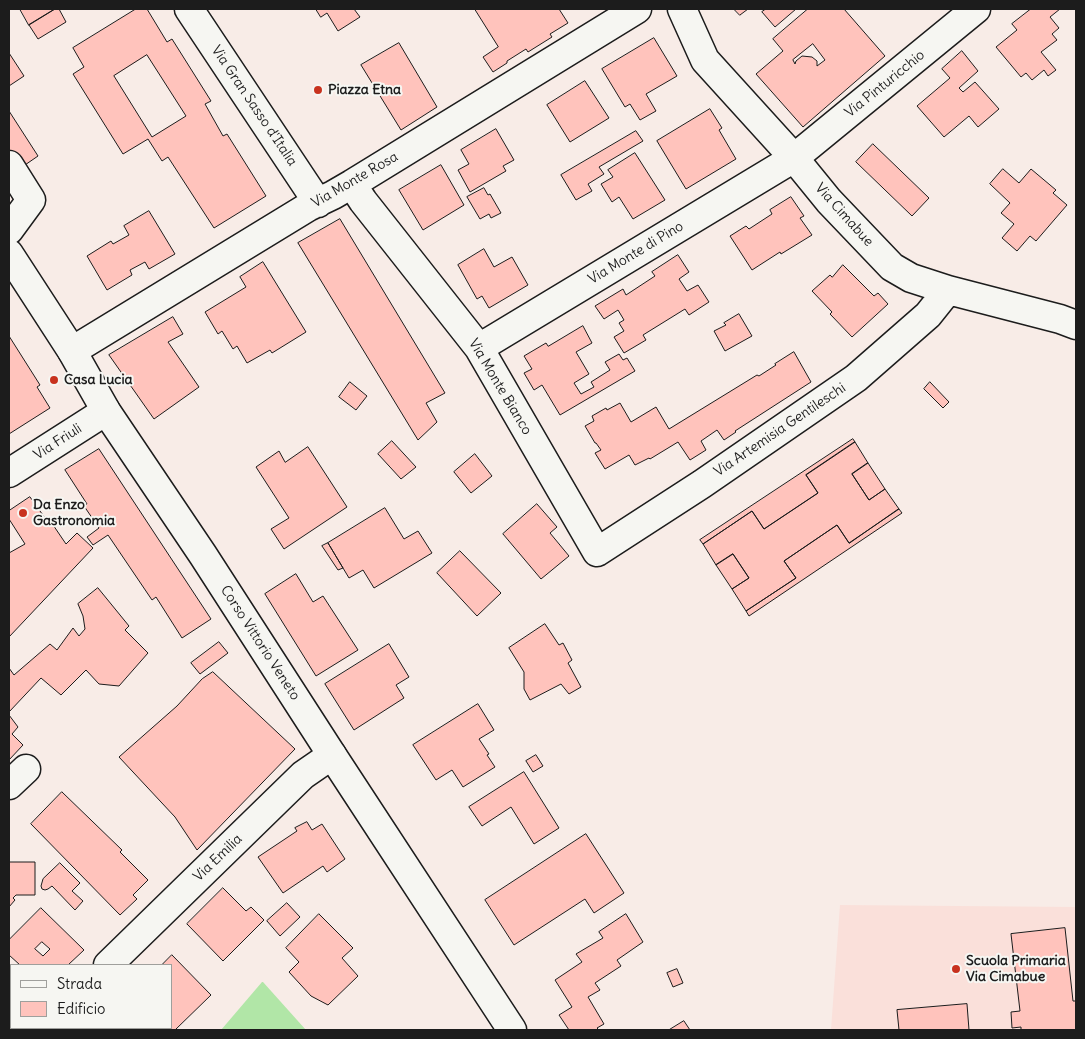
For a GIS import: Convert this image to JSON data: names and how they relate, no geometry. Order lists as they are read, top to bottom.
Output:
{
  "streets": {
    "street": [
      "Via Pinturicchio",
      "Via Gran Sasso d'Italia",
      "Via Monte Rosa",
      "Via Cimabue",
      "Via Monte di Pino",
      "Via Monte Bianco",
      "Via Artemisia Gentileschi",
      "Via Friuli",
      "Corso Vittorio Veneto",
      "Via Emilia"
    ]
  },
  "crossings": [
    ["Via Pinturicchio", "Via Cimabue"],
    ["Via Pinturicchio", "Via Monte di Pino"],
    ["Via Gran Sasso d'Italia", "Via Monte Rosa"],
    ["Via Monte Rosa", "Via Monte Bianco"],
    ["Via Monte Rosa", "Corso Vittorio Veneto"],
    ["Via Cimabue", "Via Monte di Pino"],
    ["Via Cimabue", "Via Artemisia Gentileschi"],
    ["Via Monte di Pino", "Via Monte Bianco"],
    ["Via Monte Bianco", "Via Artemisia Gentileschi"],
    ["Via Friuli", "Corso Vittorio Veneto"],
    ["Corso Vittorio Veneto", "Via Emilia"]
  ],
  "places": [
    "Piazza Etna",
    "Casa Lucia",
    "Da Enzo Gastronomia",
    "Scuola Primaria Via Cimabue"
  ],
  "legend": ["Strada", "Edificio"]
}
